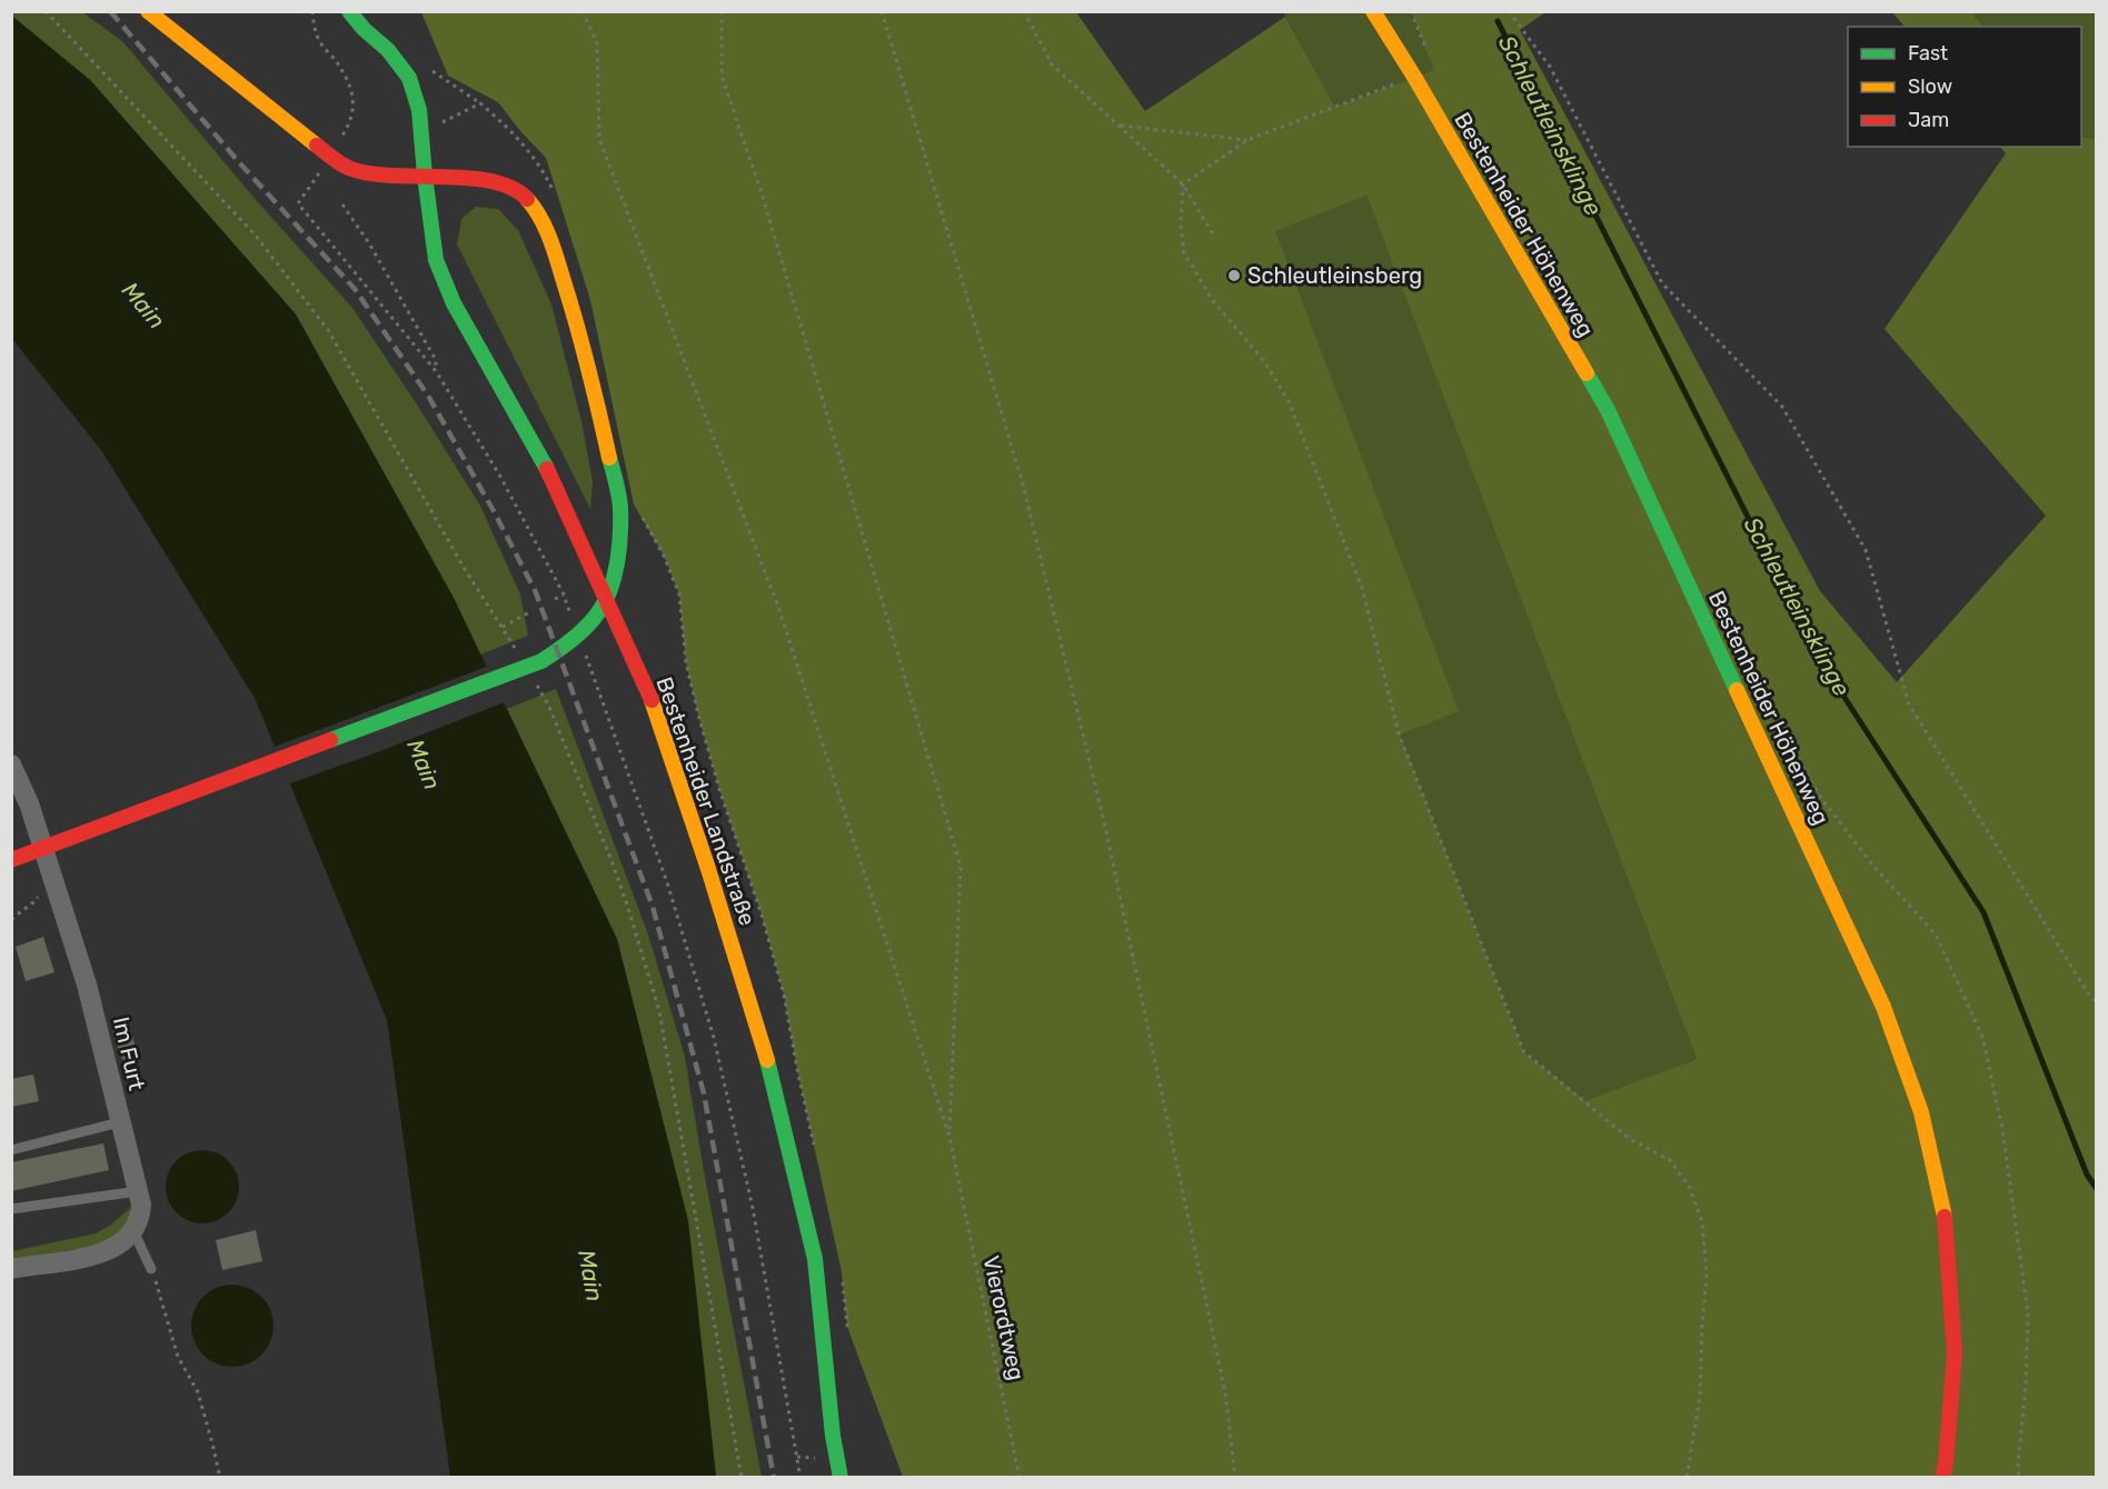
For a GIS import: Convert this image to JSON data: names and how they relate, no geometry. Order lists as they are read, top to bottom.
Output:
{
  "streets": {
    "main road": ["Bestenheider Höhenweg", "Bestenheider Landstraße"],
    "street": ["Im Furt"],
    "path": ["Vierordtweg"]
  },
  "water": ["Schleutleinsklinge", "Main"],
  "places": ["Schleutleinsberg"],
  "legend": ["Fast", "Slow", "Jam"]
}
